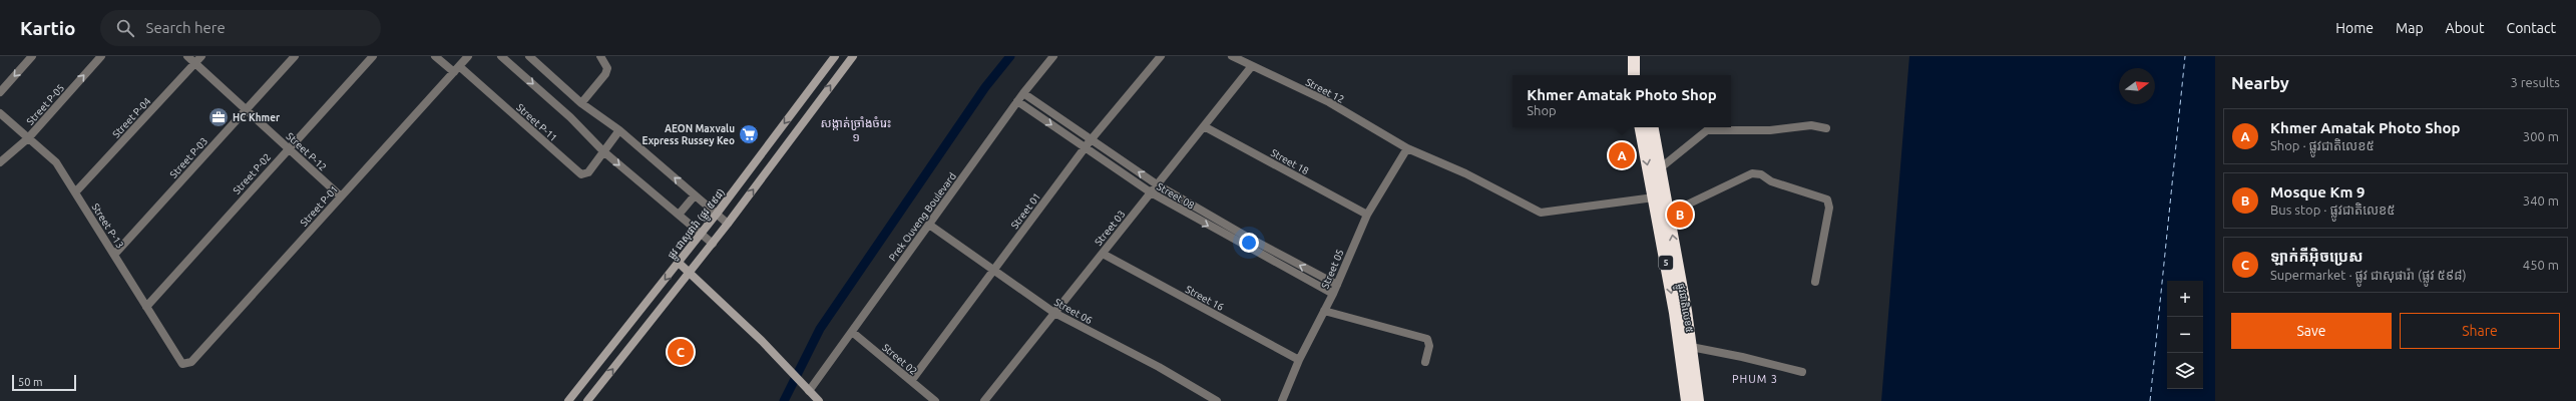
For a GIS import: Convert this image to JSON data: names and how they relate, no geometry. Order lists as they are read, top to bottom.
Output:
{
  "streets": {
    "highway": ["5", "ផ្លូវជាតិលេខ៥"],
    "main road": ["ផ្លូវ ជាសុផារ៉ា (ផ្លូវ ៥៩៨)"],
    "street": [
      "Street 12",
      "Street P-05",
      "Street P-04",
      "Street P-11",
      "Street P-12",
      "Street P-03",
      "Street 18",
      "Street P-02",
      "Street 08",
      "Street P-01",
      "Street 01",
      "Prek Ouveng Boulevard",
      "Street P-13",
      "Street 03",
      "Street 05",
      "Street 16",
      "Street 06",
      "Street 02"
    ]
  },
  "crossings": [
    ["Street 12", "Street 03"],
    ["Street 12", "Street 05"],
    ["Street 12", "ផ្លូវជាតិលេខ៥"],
    ["Street P-05", "Street P-13"],
    ["Street P-04", "Street P-12"],
    ["Street P-04", "Street P-13"],
    ["Street P-11", "Street P-01"],
    ["Street P-12", "Street P-03"],
    ["Street P-12", "Street P-02"],
    ["Street P-12", "Street P-01"],
    ["Street P-03", "Street P-13"],
    ["Street 18", "Street 03"],
    ["Street 18", "Street 05"],
    ["Street P-02", "Street P-13"],
    ["Street 08", "Street 01"],
    ["Street 08", "Prek Ouveng Boulevard"],
    ["Street 08", "Street 03"],
    ["Street 08", "Street 05"],
    ["Street P-01", "Street P-13"],
    ["Street 01", "Street 06"],
    ["Street 01", "Street 02"],
    ["Prek Ouveng Boulevard", "Street 06"],
    ["Prek Ouveng Boulevard", "Street 02"],
    ["Street 03", "Street 16"],
    ["Street 03", "Street 06"],
    ["Street 05", "Street 16"]
  ],
  "districts": ["សង្កាត់ច្រាំងចំរេះ ១", "PHUM 3"],
  "places": {
    "office": ["HC Khmer"],
    "supermarket": ["AEON Maxvalu Express Russey Keo"]
  },
  "scale_bar": "50 m",
  "north": "right",
  "page": {
    "header": "Kartio",
    "search": "Search here",
    "nav": [
      "Home",
      "Map",
      "About",
      "Contact"
    ],
    "heading": ["Nearby", "3 results"],
    "popup": ["Khmer Amatak Photo Shop", "Shop"],
    "list": [
      {
        "mark": "A",
        "name": "Khmer Amatak Photo Shop",
        "note": "Shop · ផ្លូវជាតិលេខ៥",
        "value": "300 m"
      },
      {
        "mark": "B",
        "name": "Mosque Km 9",
        "note": "Bus stop · ផ្លូវជាតិលេខ៥",
        "value": "340 m"
      },
      {
        "mark": "C",
        "name": "ឡាក់គីអ៊ិចប្រេស",
        "note": "Supermarket · ផ្លូវ ជាសុផារ៉ា (ផ្លូវ ៥៩៨)",
        "value": "450 m"
      }
    ],
    "pins": ["A", "B", "C"],
    "map_buttons": ["+", "−"],
    "buttons": ["Save", "Share"],
    "scale": "50 m"
  }
}
